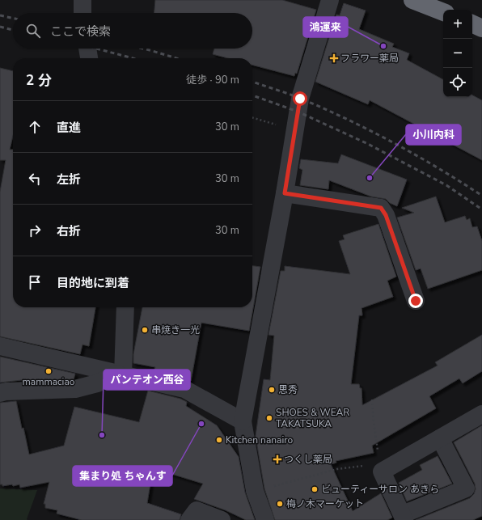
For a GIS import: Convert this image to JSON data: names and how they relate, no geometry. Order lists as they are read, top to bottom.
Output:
{
  "places": {
    "other": [
      "鴻運来",
      "小川内科",
      "串焼き一光",
      "mammaciao",
      "思秀",
      "SHOES & WEAR TAKATSUKA",
      "集まり処 ちゃんす",
      "パンテオン西谷",
      "Kitchen nanairo",
      "ビューティーサロン あきら",
      "梅ノ木マーケット"
    ],
    "health": ["フラワー薬局", "つくし薬局"]
  },
  "page": {
    "map_buttons": ["+", "−"],
    "search": "ここで検索",
    "heading": ["2 分", "徒歩 · 90 m"],
    "list": [
      ["直進", "30 m"],
      ["左折", "30 m"],
      ["右折", "30 m"],
      "目的地に到着"
    ]
  }
}
